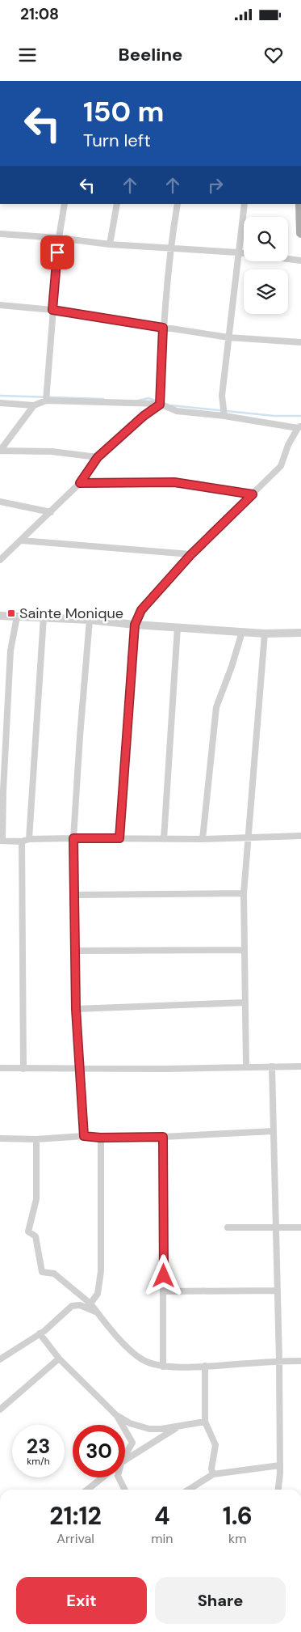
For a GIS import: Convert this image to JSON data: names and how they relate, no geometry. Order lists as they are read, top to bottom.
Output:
{
  "places": {
    "transit": ["Sainte Monique"]
  },
  "page": {
    "status": "21:08",
    "header": "Beeline",
    "turn": ["150 m", "Turn left"],
    "speed": "23 km/h",
    "limit": "30",
    "eta": [
      "21:12",
      "Arrival",
      "4",
      "min",
      "1.6",
      "km"
    ],
    "buttons": ["Exit", "Share"]
  }
}
